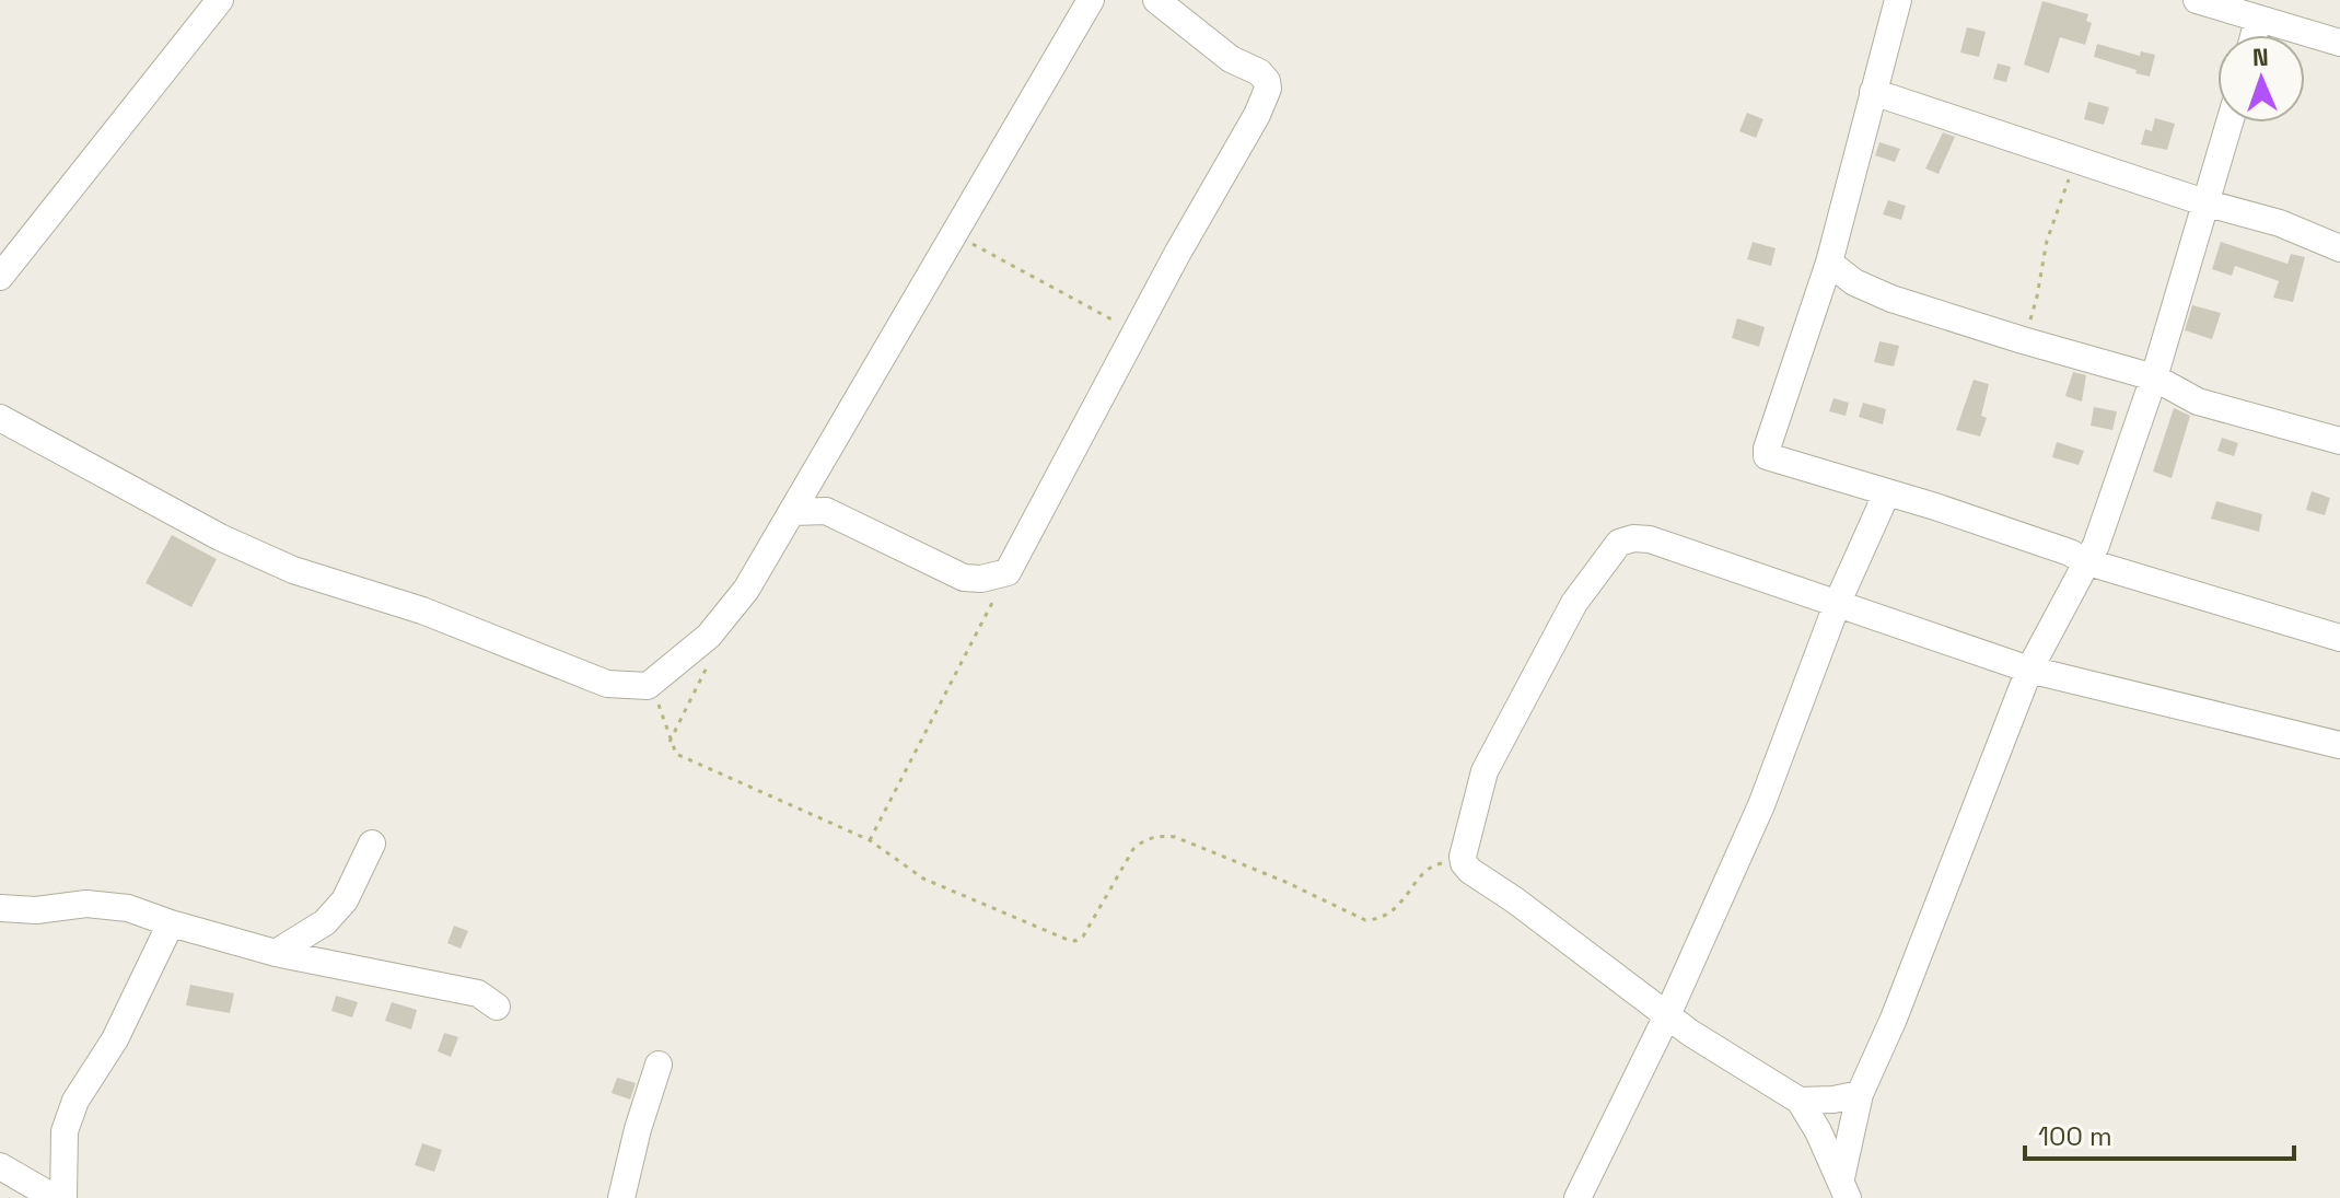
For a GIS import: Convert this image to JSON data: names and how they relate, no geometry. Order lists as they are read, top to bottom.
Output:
{
  "scale_bar": "100 m",
  "north": "top"
}
